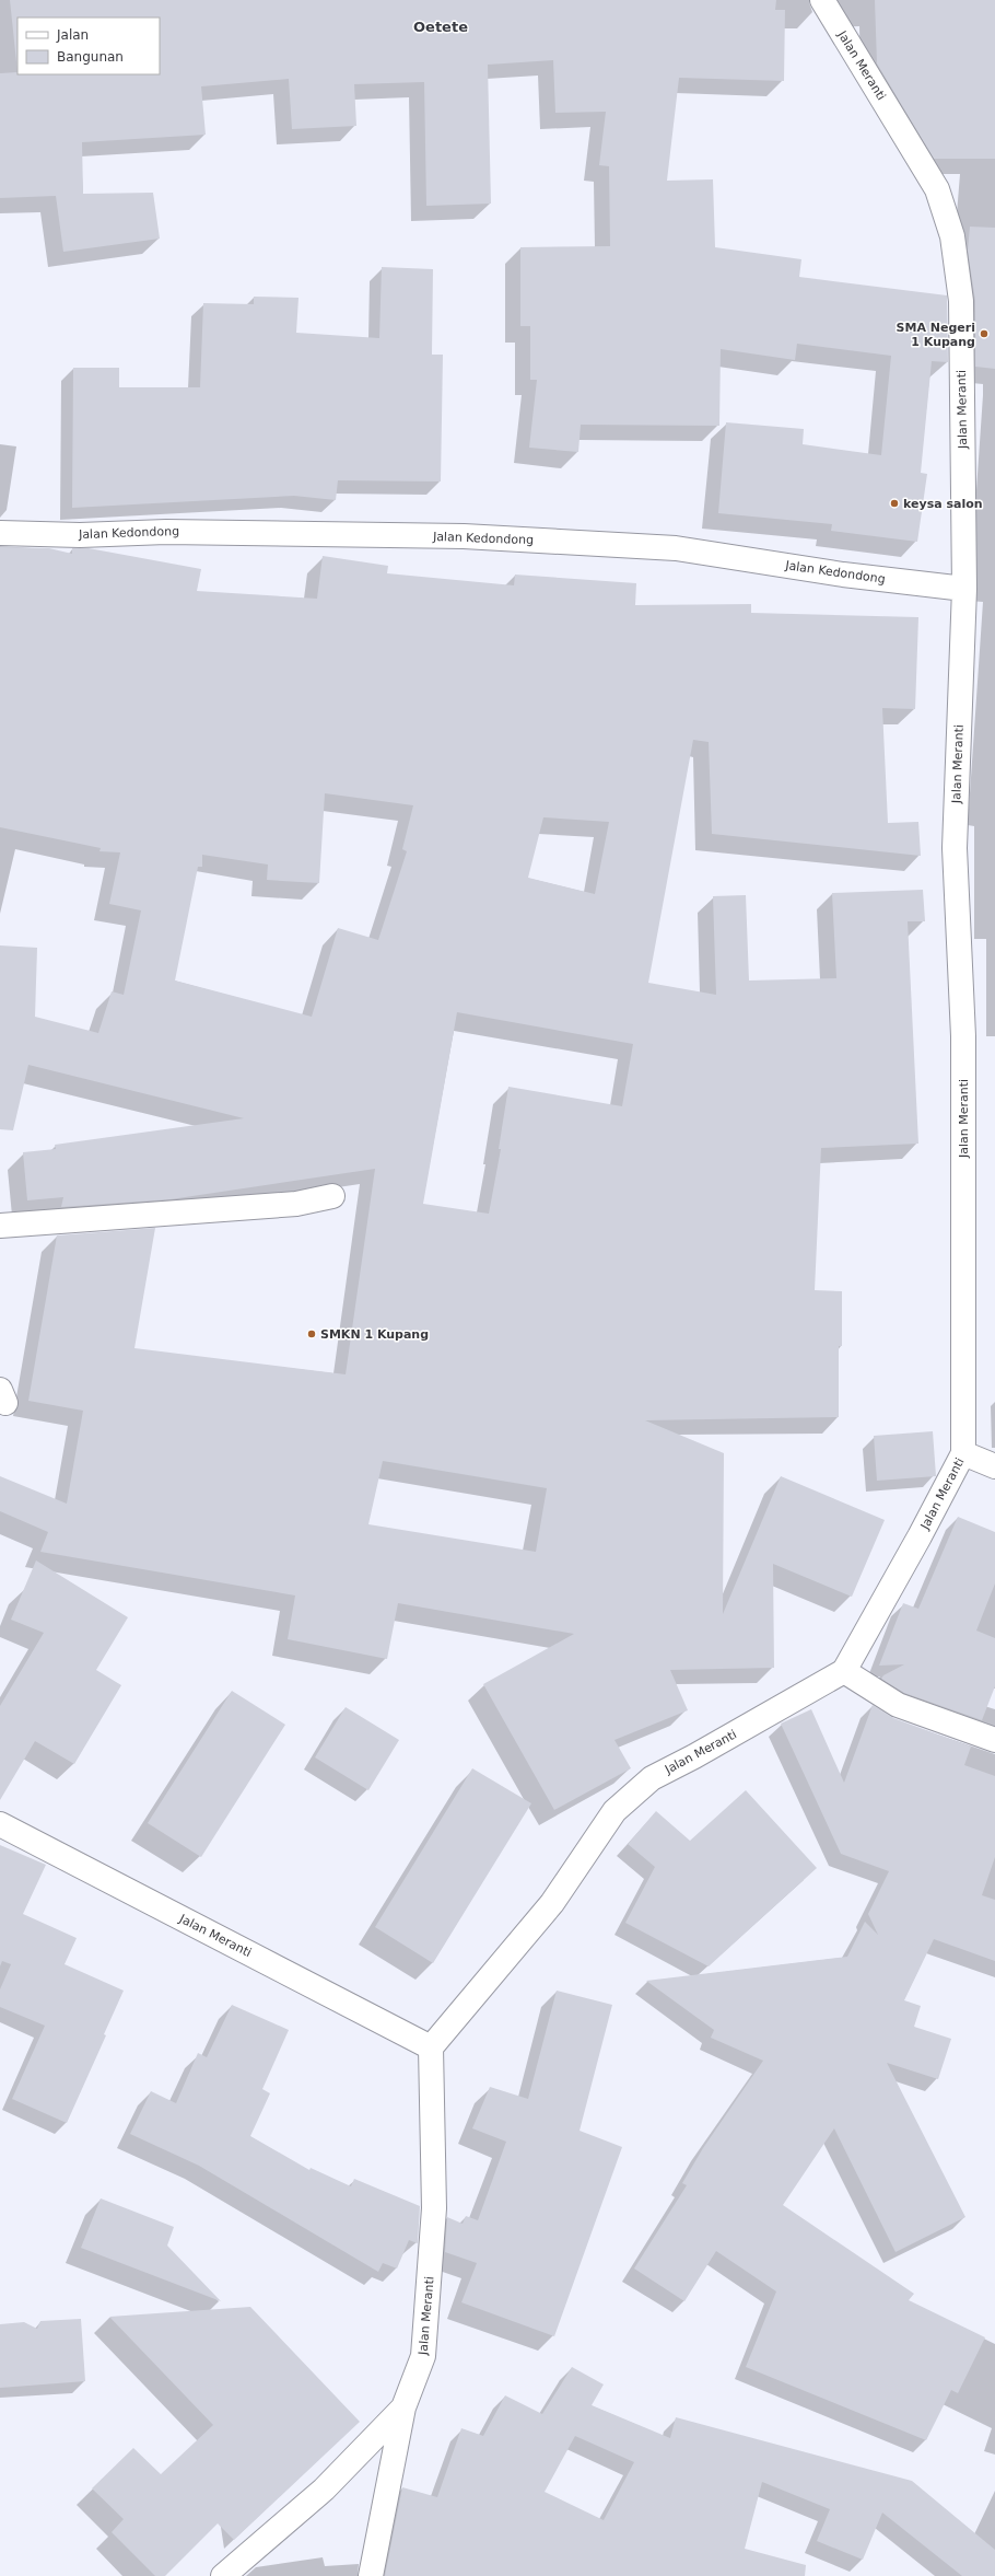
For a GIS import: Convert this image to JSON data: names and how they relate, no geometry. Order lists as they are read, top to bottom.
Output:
{
  "streets": {
    "street": ["Jalan Meranti", "Jalan Kedondong"]
  },
  "crossings": [
    ["Jalan Meranti", "Jalan Kedondong"]
  ],
  "districts": ["Oetete"],
  "places": ["SMA Negeri 1 Kupang", "keysa salon", "SMKN 1 Kupang"],
  "legend": ["Jalan", "Bangunan"]
}
